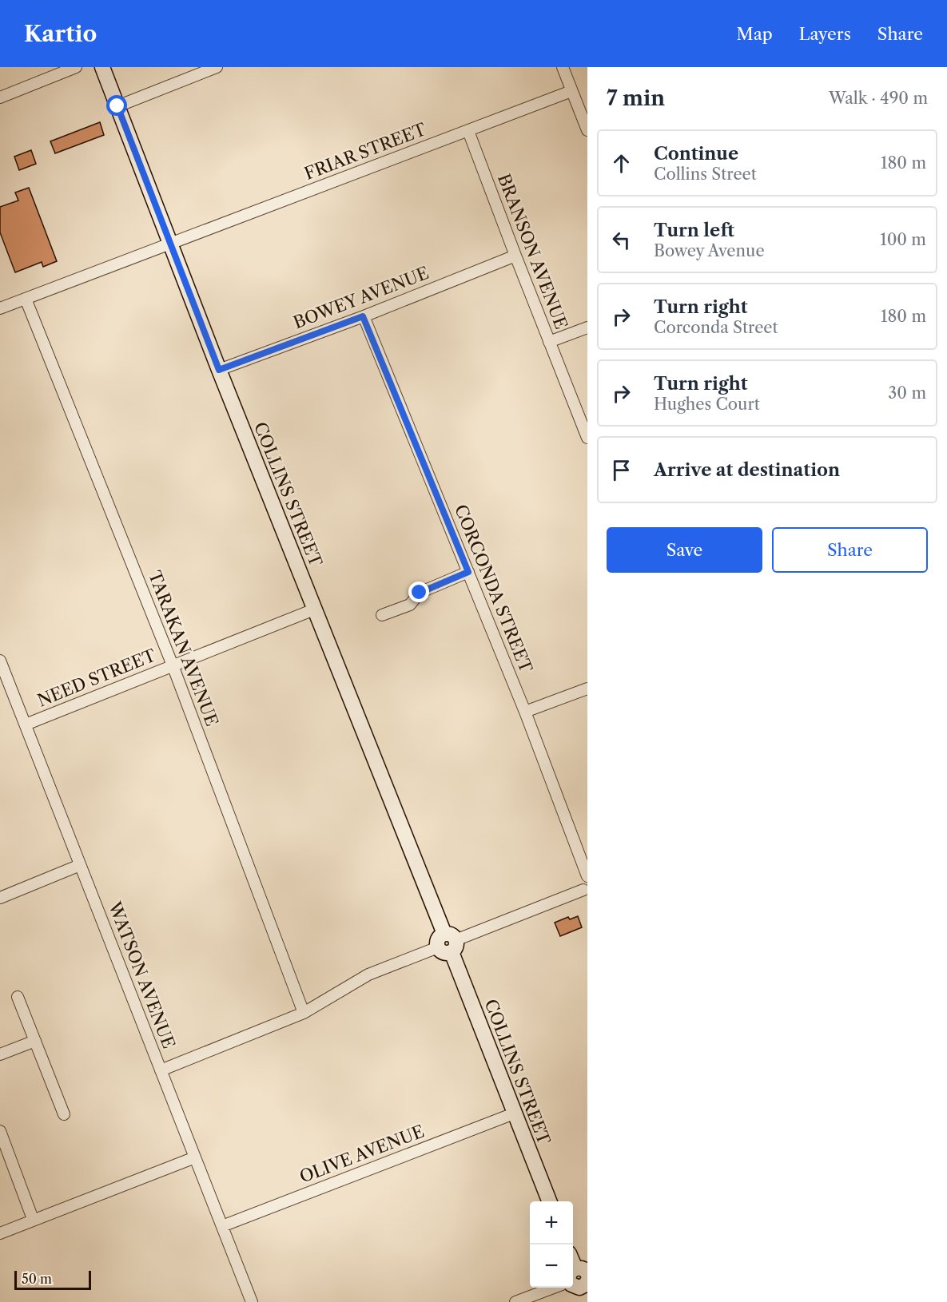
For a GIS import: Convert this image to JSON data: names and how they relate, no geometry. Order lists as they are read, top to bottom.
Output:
{
  "streets": {
    "street": [
      "FRIAR STREET",
      "BRANSON AVENUE",
      "BOWEY AVENUE",
      "COLLINS STREET",
      "CORCONDA STREET",
      "TARAKAN AVENUE",
      "NEED STREET",
      "WATSON AVENUE",
      "OLIVE AVENUE"
    ]
  },
  "crossings": [
    ["FRIAR STREET", "BRANSON AVENUE"],
    ["FRIAR STREET", "COLLINS STREET"],
    ["FRIAR STREET", "TARAKAN AVENUE"],
    ["BRANSON AVENUE", "BOWEY AVENUE"],
    ["BOWEY AVENUE", "COLLINS STREET"],
    ["BOWEY AVENUE", "CORCONDA STREET"],
    ["COLLINS STREET", "NEED STREET"],
    ["COLLINS STREET", "OLIVE AVENUE"],
    ["TARAKAN AVENUE", "NEED STREET"],
    ["NEED STREET", "WATSON AVENUE"],
    ["WATSON AVENUE", "OLIVE AVENUE"]
  ],
  "scale_bar": "50 m",
  "page": {
    "header": "Kartio",
    "nav": ["Map", "Layers", "Share"],
    "heading": ["7 min", "Walk · 490 m"],
    "list": [
      ["Continue", "Collins Street", "180 m"],
      ["Turn left", "Bowey Avenue", "100 m"],
      ["Turn right", "Corconda Street", "180 m"],
      ["Turn right", "Hughes Court", "30 m"],
      "Arrive at destination"
    ],
    "buttons": ["Save", "Share"],
    "map_buttons": ["+", "−"],
    "scale": "50 m"
  }
}
